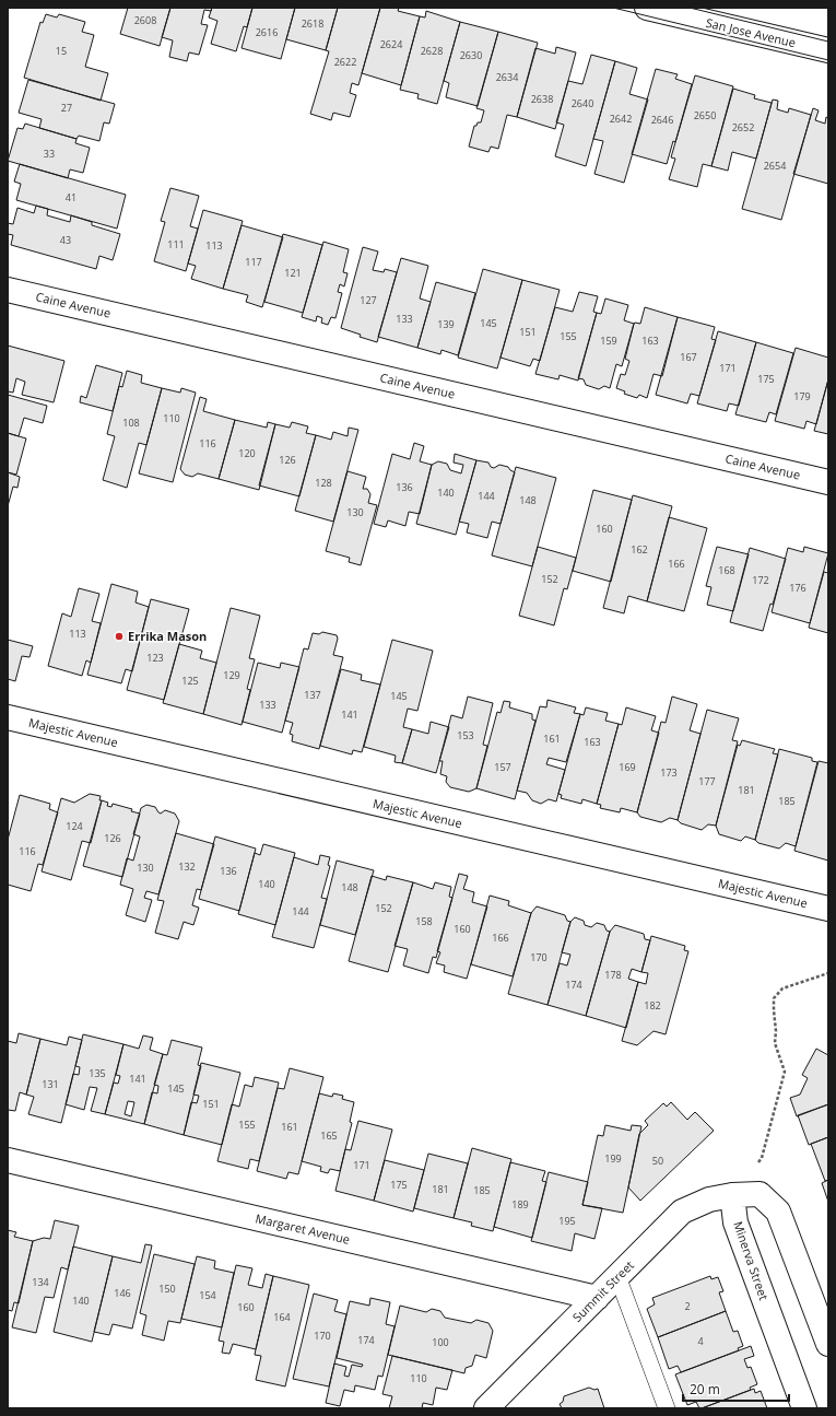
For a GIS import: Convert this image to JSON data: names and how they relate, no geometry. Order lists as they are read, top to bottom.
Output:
{
  "streets": {
    "street": [
      "San Jose Avenue",
      "Caine Avenue",
      "Majestic Avenue",
      "Margaret Avenue",
      "Minerva Street",
      "Summit Street"
    ]
  },
  "crossings": [
    ["Margaret Avenue", "Summit Street"],
    ["Minerva Street", "Summit Street"]
  ],
  "places": ["Errika Mason"],
  "house_numbers": [
    "2608",
    "2618",
    "2616",
    "2624",
    "15",
    "2628",
    "2630",
    "2622",
    "2634",
    "2638",
    "2640",
    "27",
    "2650",
    "2642",
    "2646",
    "2652",
    "33",
    "2654",
    "41",
    "43",
    "111",
    "113",
    "117",
    "121",
    "127",
    "133",
    "145",
    "139",
    "151",
    "155",
    "159",
    "163",
    "167",
    "171",
    "175",
    "179",
    "110",
    "108",
    "116",
    "120",
    "126",
    "128",
    "136",
    "140",
    "144",
    "148",
    "130",
    "160",
    "162",
    "166",
    "168",
    "152",
    "172",
    "176",
    "113",
    "123",
    "129",
    "125",
    "137",
    "145",
    "133",
    "141",
    "153",
    "161",
    "163",
    "157",
    "169",
    "173",
    "177",
    "181",
    "185",
    "124",
    "126",
    "116",
    "132",
    "130",
    "136",
    "140",
    "148",
    "152",
    "144",
    "158",
    "160",
    "166",
    "170",
    "178",
    "174",
    "182",
    "135",
    "141",
    "131",
    "145",
    "151",
    "155",
    "161",
    "165",
    "199",
    "50",
    "171",
    "175",
    "181",
    "185",
    "189",
    "195",
    "134",
    "150",
    "146",
    "154",
    "140",
    "2",
    "160",
    "164",
    "170",
    "174",
    "4",
    "100",
    "110"
  ],
  "scale_bar": "20 m"
}
